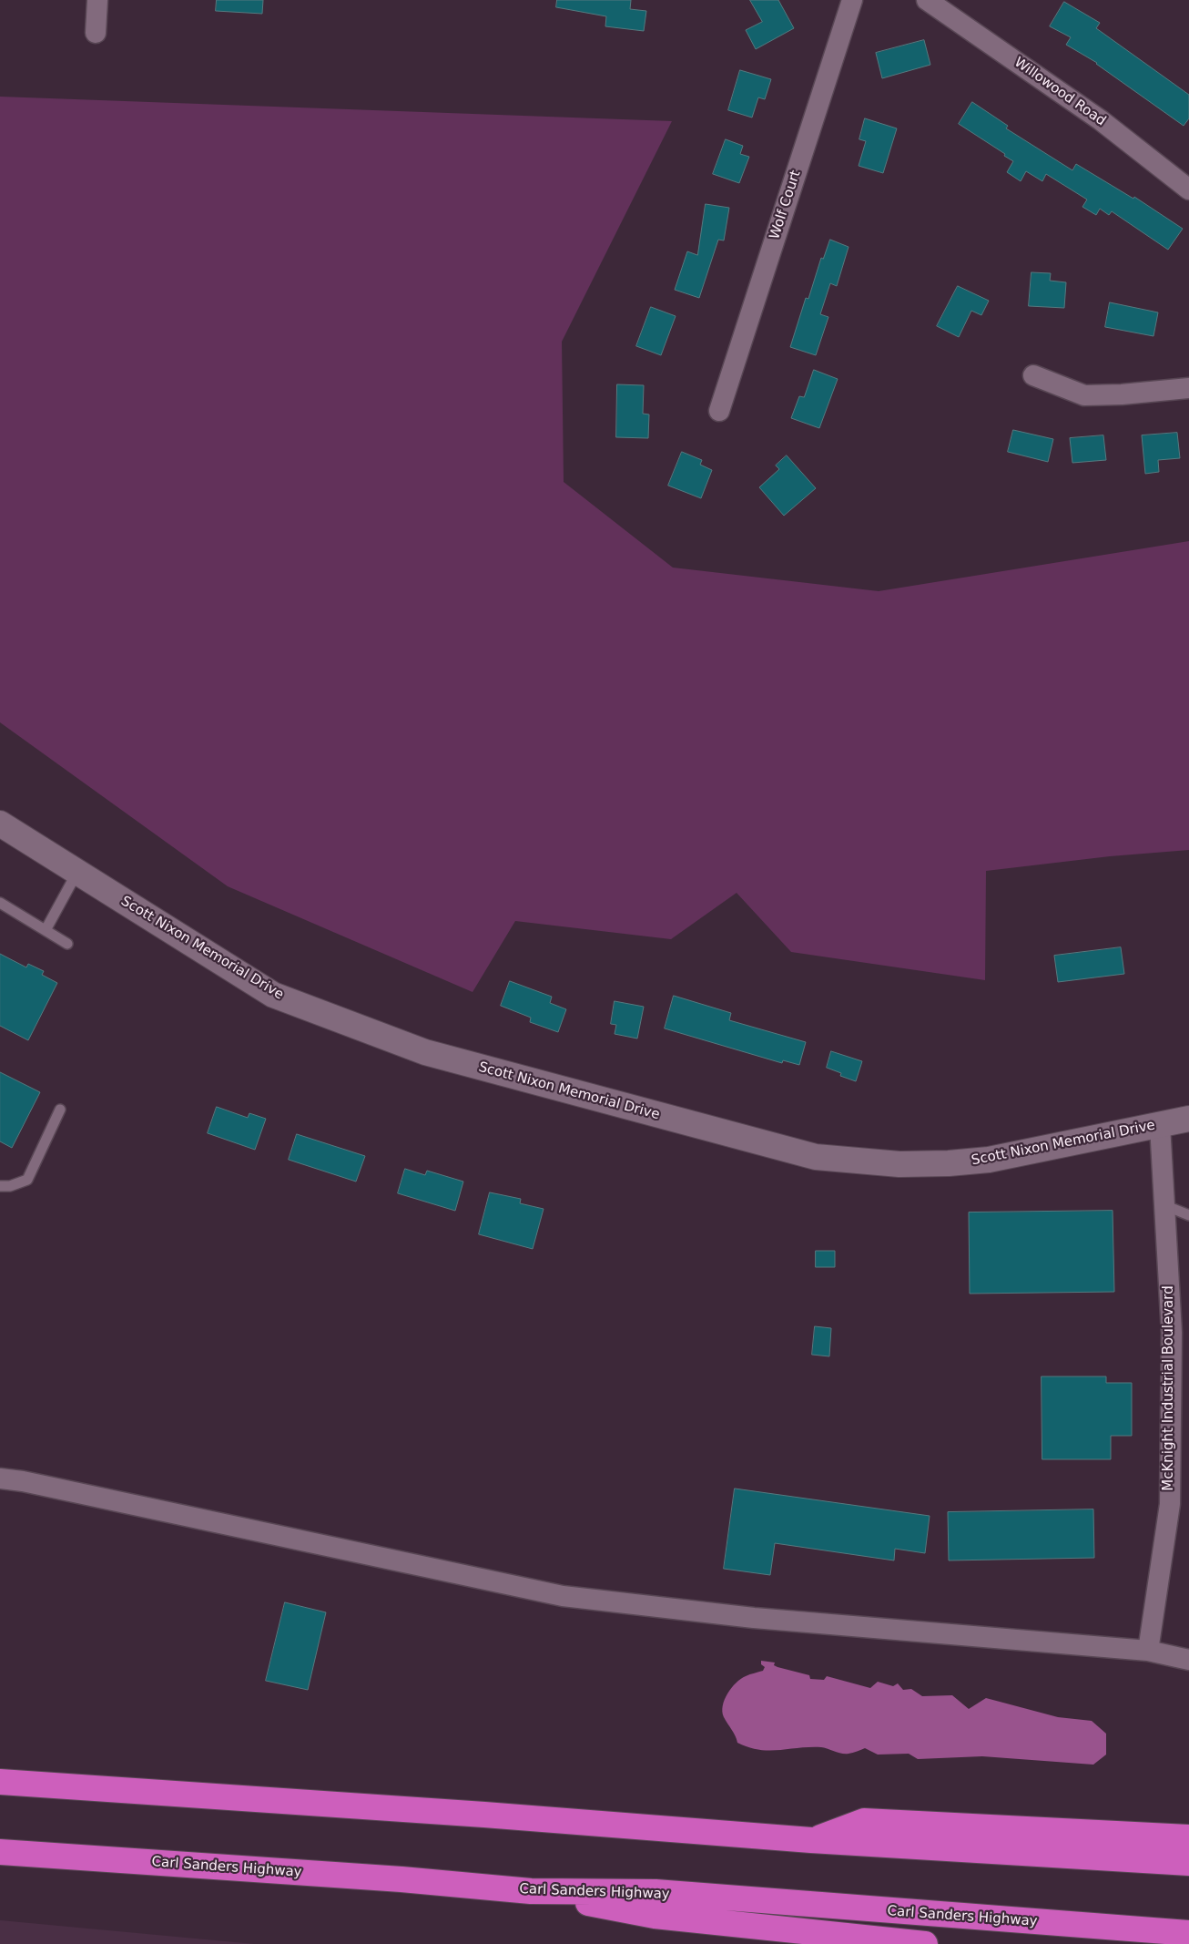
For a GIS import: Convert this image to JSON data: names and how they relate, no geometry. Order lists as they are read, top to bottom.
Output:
{
  "streets": {
    "highway": ["Carl Sanders Highway"],
    "main road": ["Scott Nixon Memorial Drive"],
    "street": ["Willowood Road", "Wolf Court", "McKnight Industrial Boulevard"]
  },
  "crossings": [
    ["Scott Nixon Memorial Drive", "McKnight Industrial Boulevard"]
  ]
}
